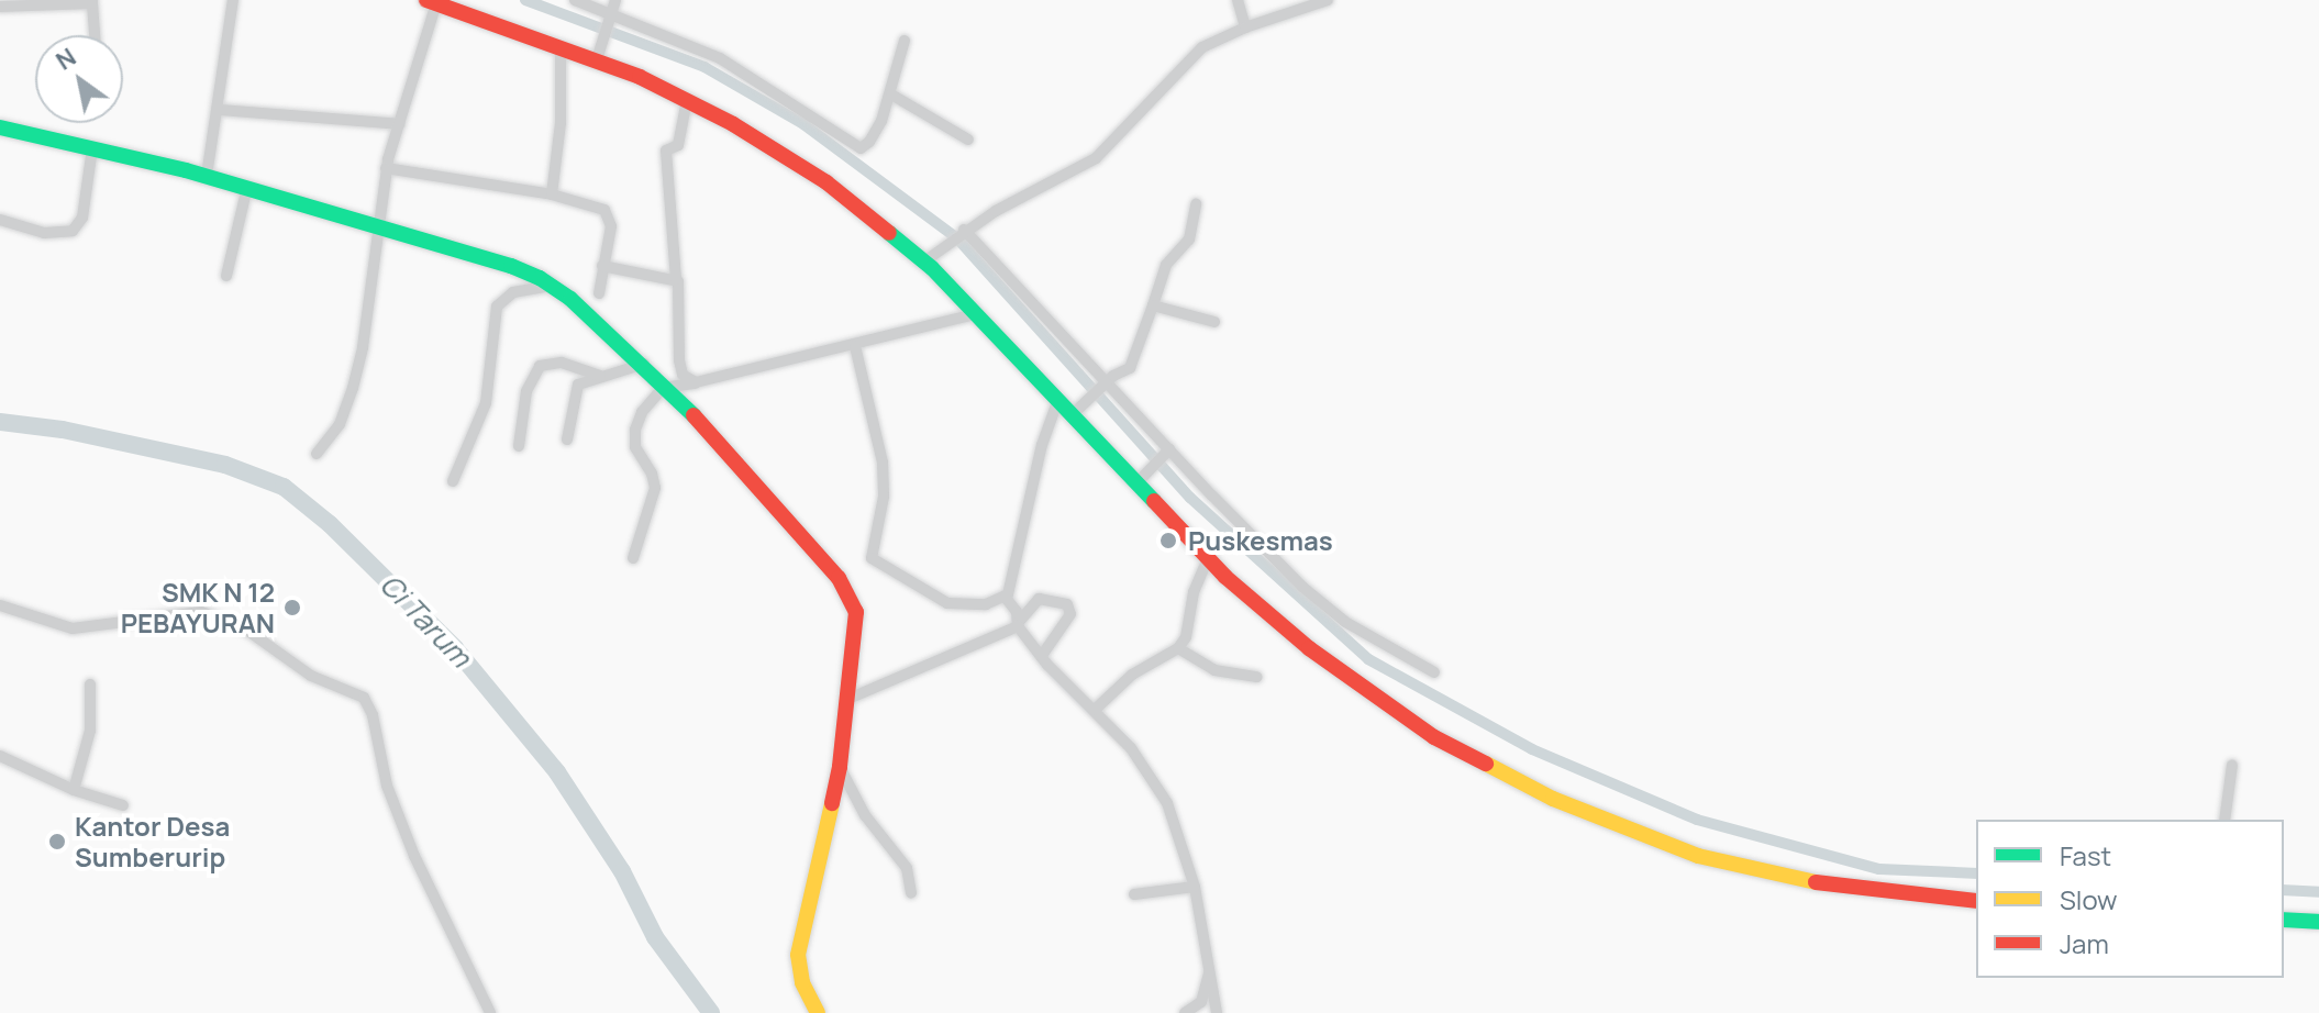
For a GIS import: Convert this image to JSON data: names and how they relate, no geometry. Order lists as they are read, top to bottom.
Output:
{
  "water": ["Ci Tarum"],
  "places": ["Puskesmas", "SMK N 12 PEBAYURAN", "Kantor Desa Sumberurip"],
  "legend": ["Fast", "Slow", "Jam"],
  "north": "top left"
}
